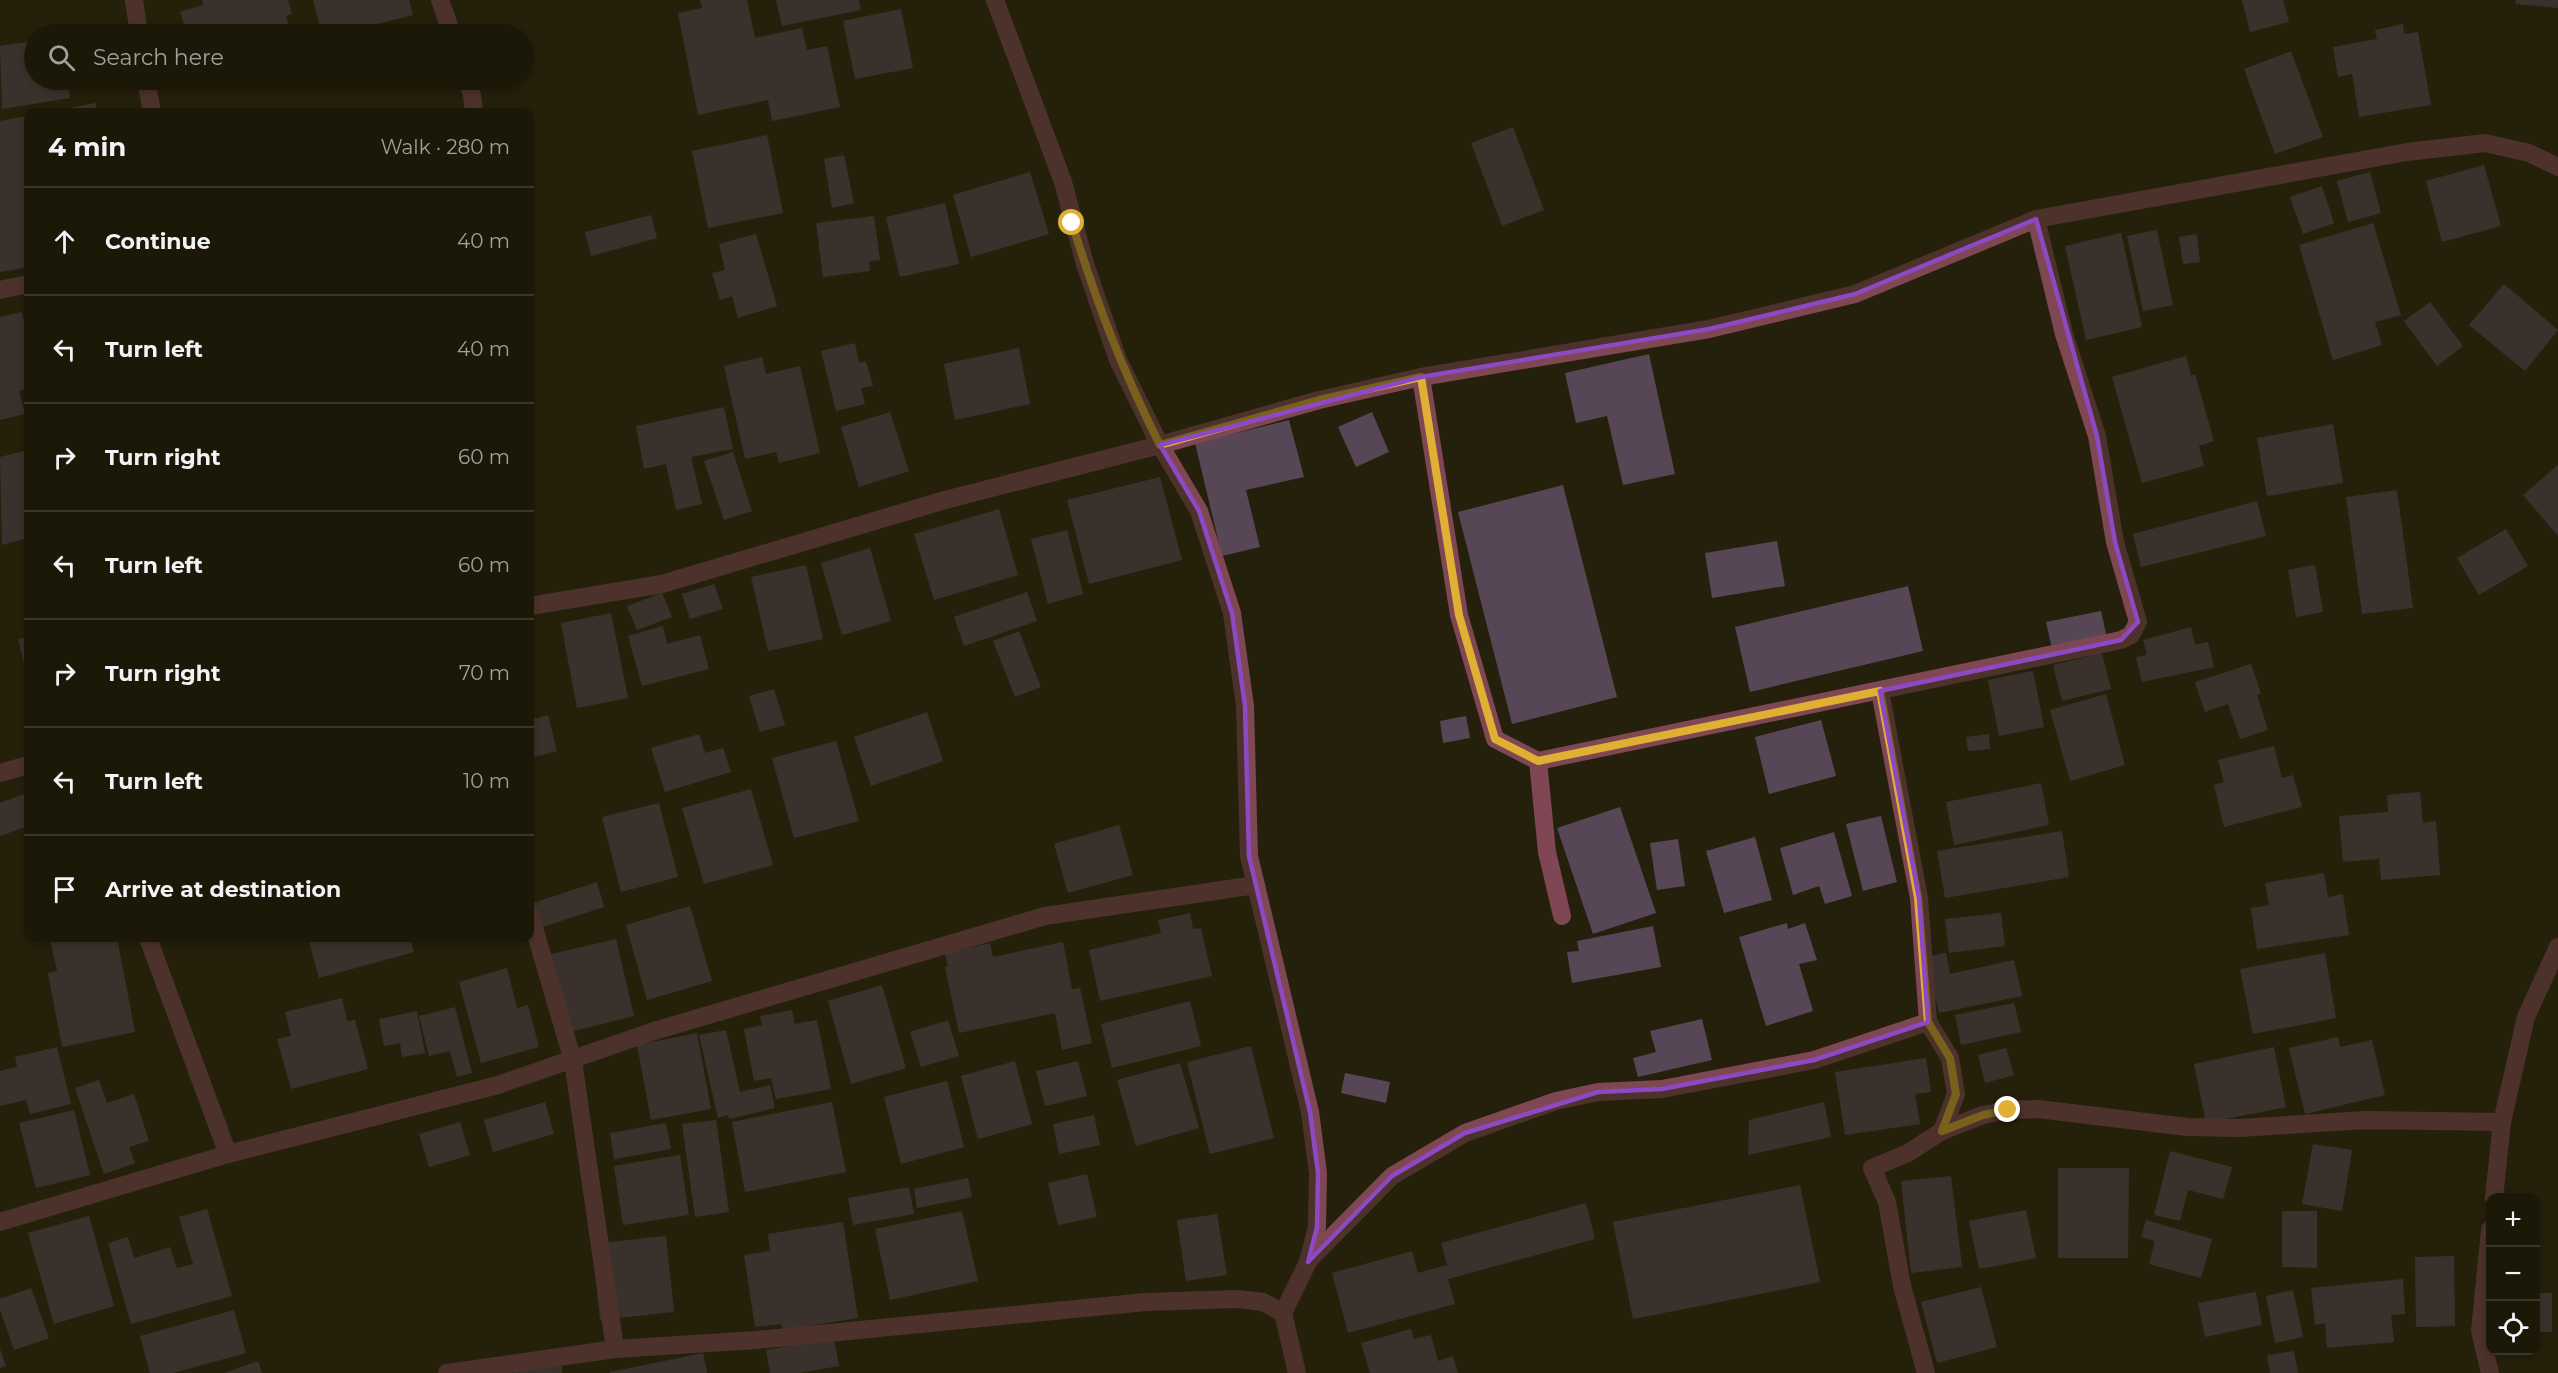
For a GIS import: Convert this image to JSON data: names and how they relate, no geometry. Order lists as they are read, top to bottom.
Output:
{
  "page": {
    "search": "Search here",
    "heading": ["4 min", "Walk · 280 m"],
    "list": [
      ["Continue", "40 m"],
      ["Turn left", "40 m"],
      ["Turn right", "60 m"],
      ["Turn left", "60 m"],
      ["Turn right", "70 m"],
      ["Turn left", "10 m"],
      "Arrive at destination"
    ],
    "map_buttons": ["+", "−"]
  }
}
